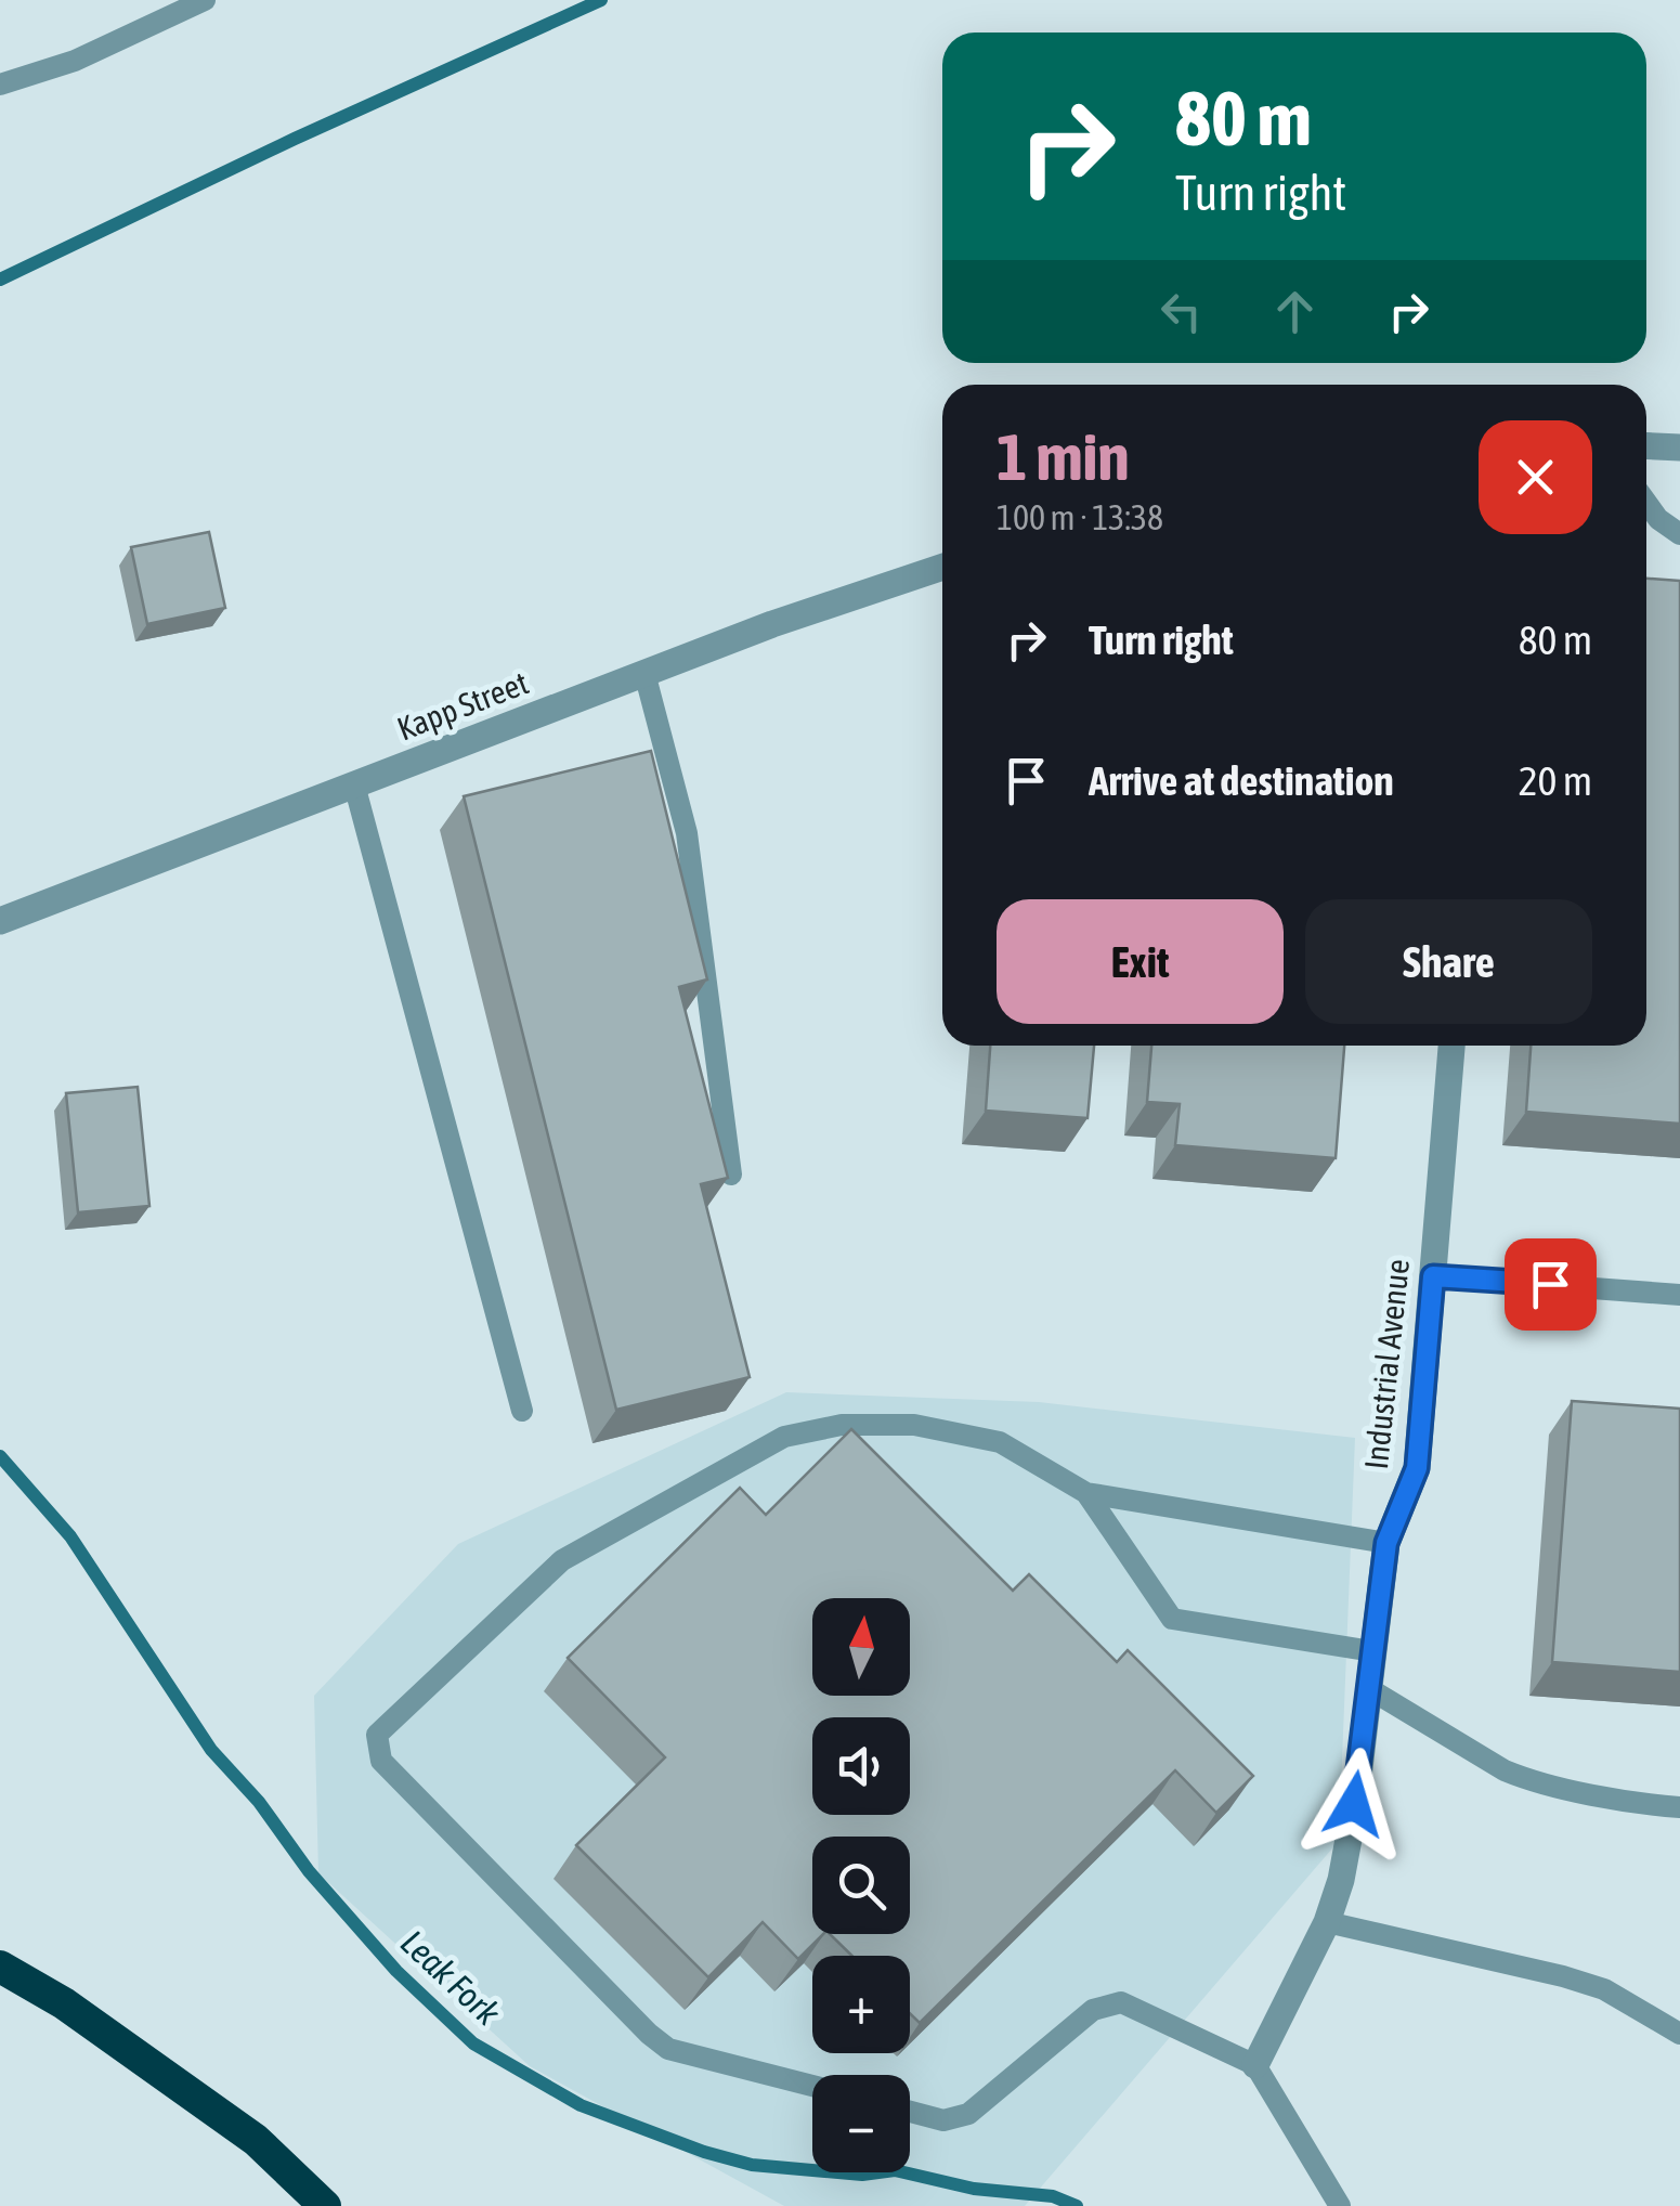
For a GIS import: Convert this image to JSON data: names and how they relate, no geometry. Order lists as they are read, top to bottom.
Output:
{
  "streets": {
    "street": ["Kapp Street", "Industrial Avenue"]
  },
  "water": ["Leak Fork"],
  "north": "top",
  "page": {
    "turn": ["80 m", "Turn right"],
    "heading": ["1 min", "100 m · 13:38"],
    "list": [
      {
        "name": "Turn right",
        "value": "80 m"
      },
      {
        "name": "Arrive at destination",
        "value": "20 m"
      }
    ],
    "buttons": ["Exit", "Share"],
    "map_buttons": ["+", "−"]
  }
}
